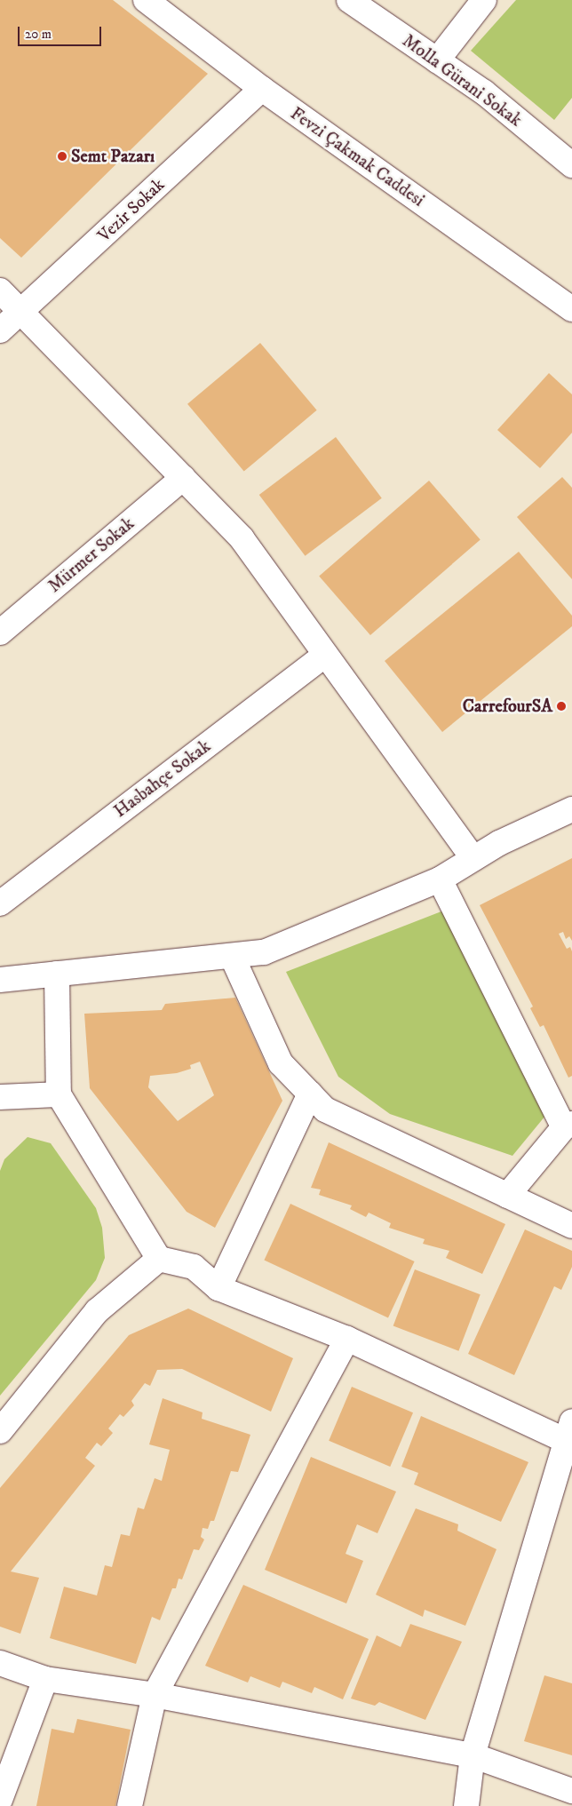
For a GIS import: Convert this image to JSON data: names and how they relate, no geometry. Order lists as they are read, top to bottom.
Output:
{
  "streets": {
    "street": [
      "Molla Gürani Sokak",
      "Fevzi Çakmak Caddesi",
      "Vezir Sokak",
      "Mürmer Sokak",
      "Hasbahçe Sokak"
    ]
  },
  "crossings": [
    ["Fevzi Çakmak Caddesi", "Vezir Sokak"]
  ],
  "places": ["Semt Pazarı", "CarrefourSA"],
  "scale_bar": "20 m"
}
